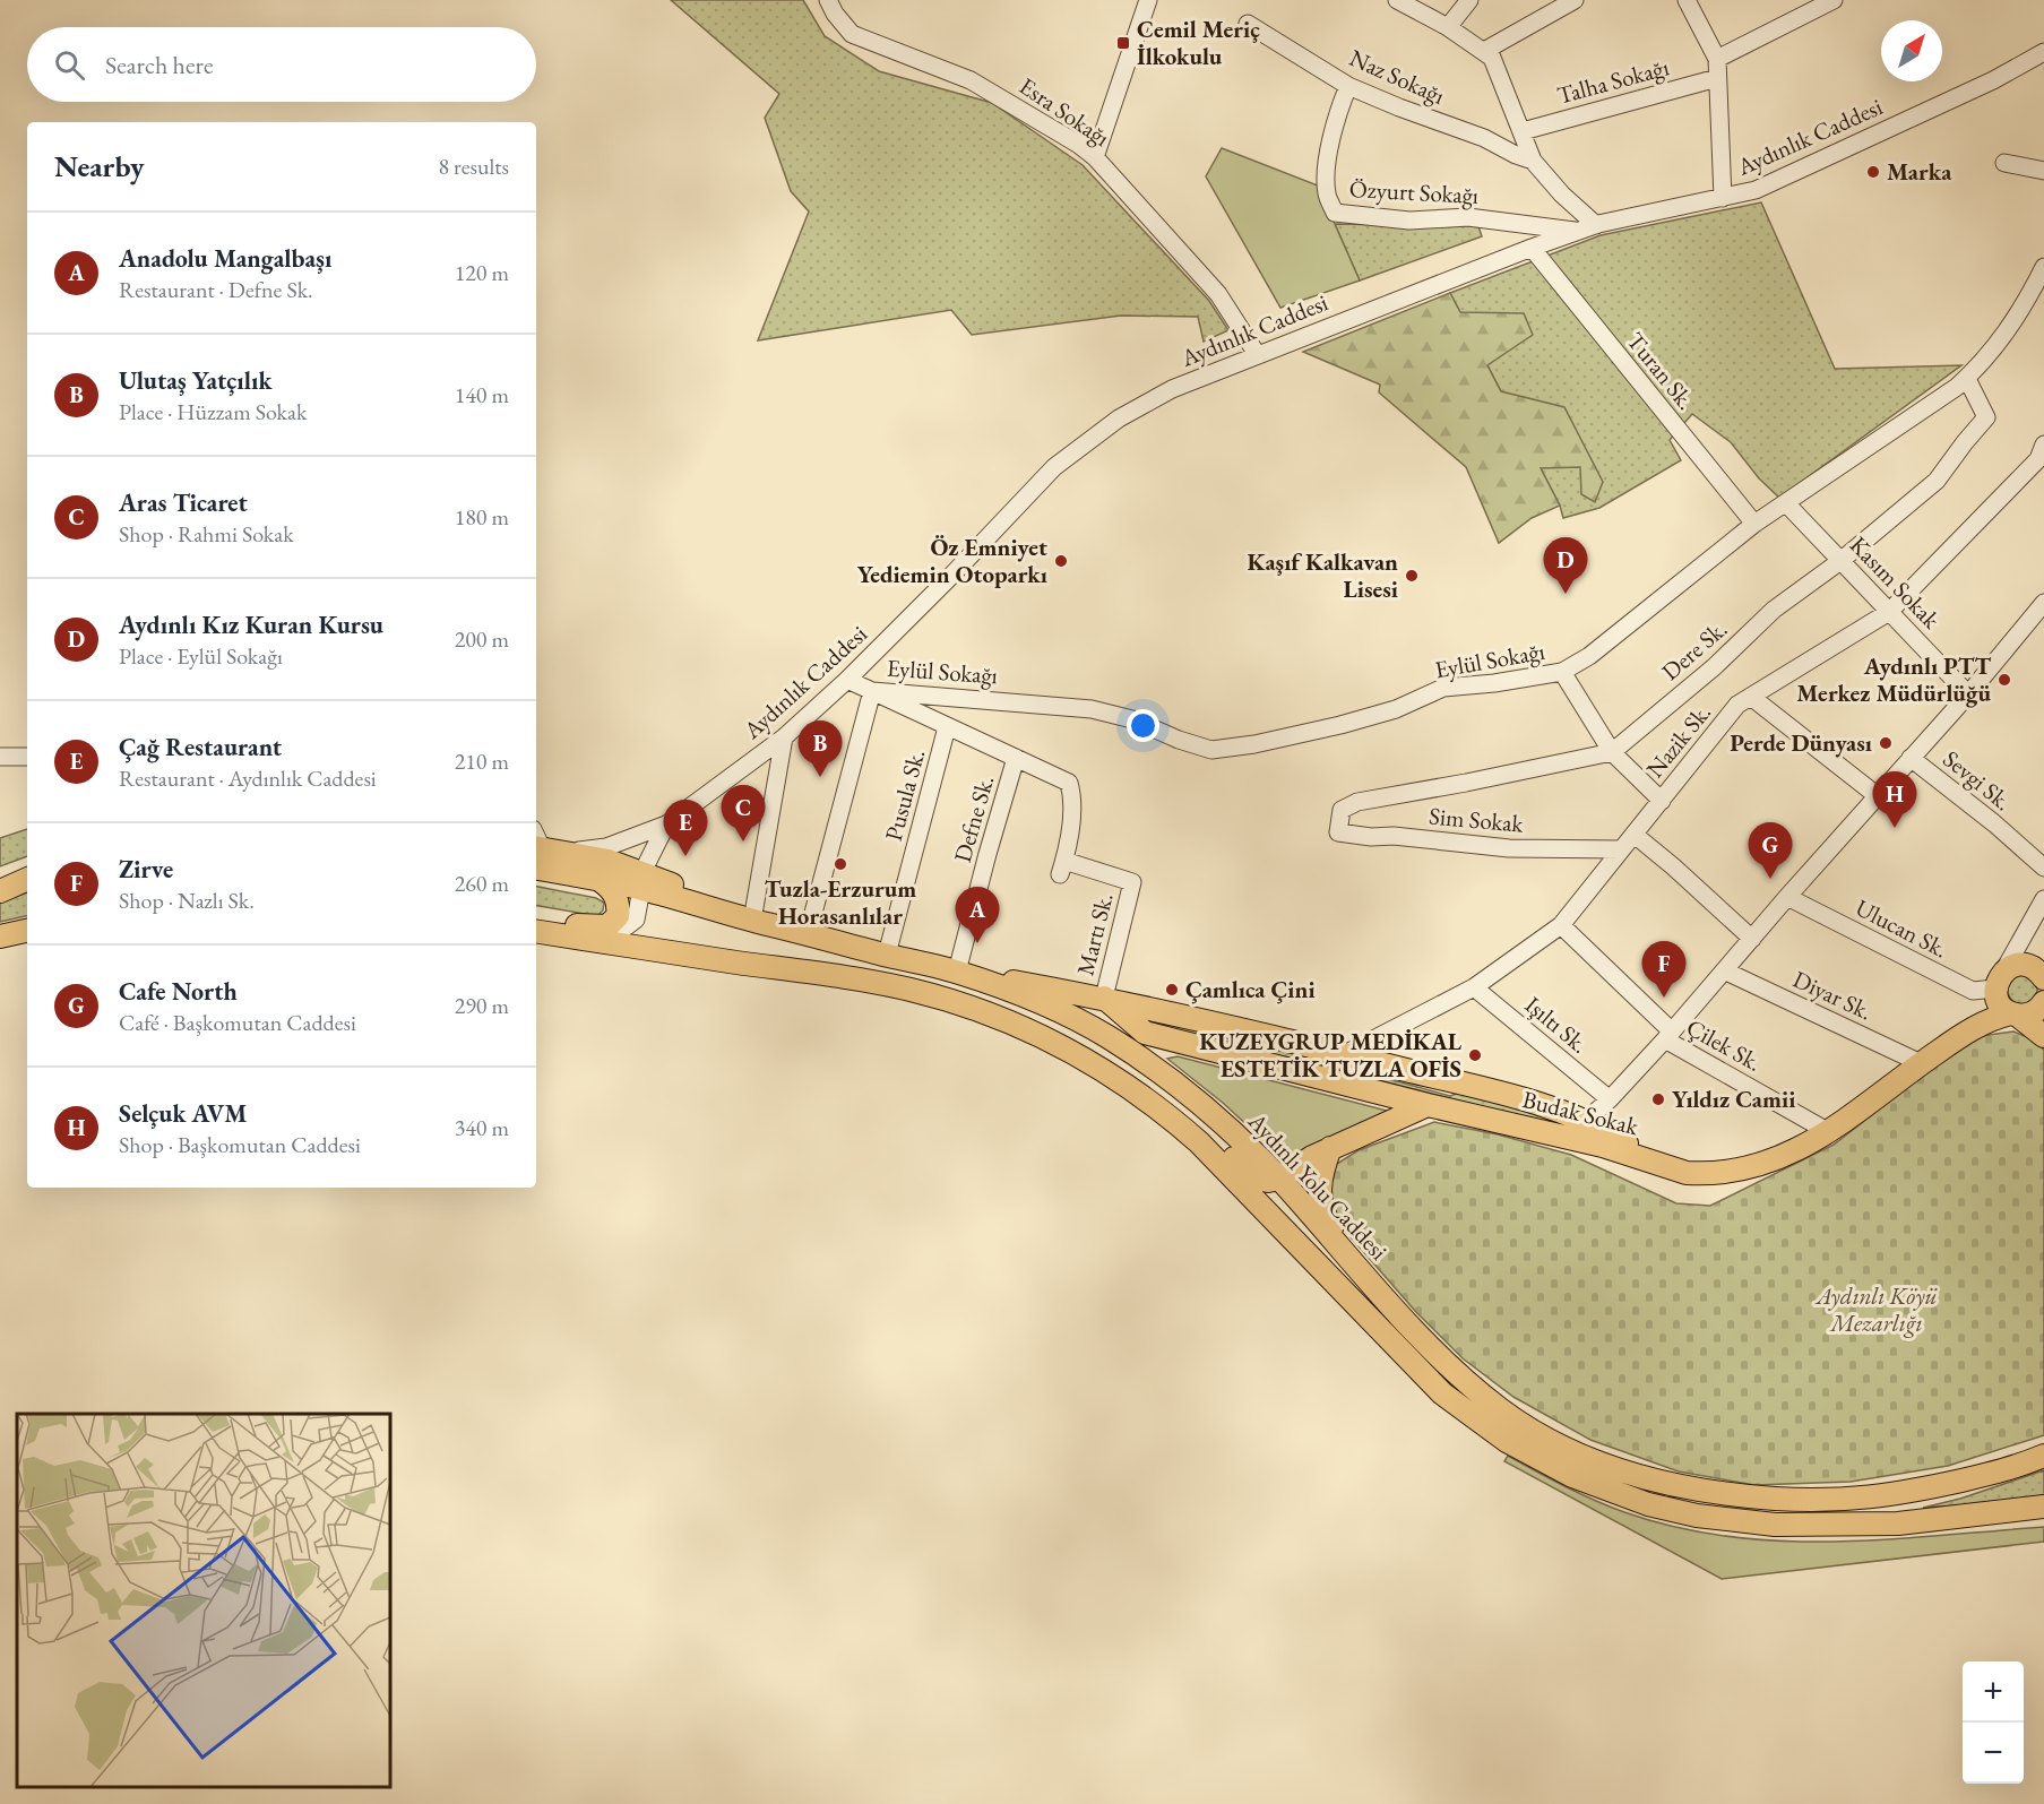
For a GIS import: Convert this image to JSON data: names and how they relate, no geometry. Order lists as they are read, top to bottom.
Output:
{
  "streets": {
    "main road": ["Budak Sokak", "Aydınlı Yolu Caddesi"],
    "street": [
      "Naz Sokağı",
      "Talha Sokağı",
      "Esra Sokağı",
      "Aydınlık Caddesi",
      "Özyurt Sokağı",
      "Turan Sk.",
      "Kasım Sokak",
      "Dere Sk.",
      "Eylül Sokağı",
      "Nazik Sk.",
      "Sevgi Sk.",
      "Pusula Sk.",
      "Defne Sk.",
      "Sim Sokak",
      "Ulucan Sk.",
      "Martı Sk.",
      "Diyar Sk.",
      "Işıltı Sk.",
      "Çilek Sk."
    ]
  },
  "crossings": [
    ["Naz Sokağı", "Özyurt Sokağı"],
    ["Esra Sokağı", "Aydınlık Caddesi"],
    ["Aydınlık Caddesi", "Özyurt Sokağı"],
    ["Aydınlık Caddesi", "Turan Sk."],
    ["Aydınlık Caddesi", "Eylül Sokağı"],
    ["Aydınlık Caddesi", "Aydınlı Yolu Caddesi"],
    ["Turan Sk.", "Eylül Sokağı"],
    ["Kasım Sokak", "Dere Sk."],
    ["Kasım Sokak", "Eylül Sokağı"],
    ["Kasım Sokak", "Nazik Sk."],
    ["Dere Sk.", "Eylül Sokağı"],
    ["Dere Sk.", "Sim Sokak"],
    ["Nazik Sk.", "Sim Sokak"],
    ["Nazik Sk.", "Işıltı Sk."],
    ["Nazik Sk.", "Çilek Sk."],
    ["Nazik Sk.", "Budak Sokak"],
    ["Pusula Sk.", "Aydınlı Yolu Caddesi"],
    ["Defne Sk.", "Martı Sk."],
    ["Defne Sk.", "Budak Sokak"],
    ["Defne Sk.", "Aydınlı Yolu Caddesi"],
    ["Martı Sk.", "Budak Sokak"],
    ["Budak Sokak", "Aydınlı Yolu Caddesi"]
  ],
  "parks": ["Aydınlı Köyü Mezarlığı"],
  "places": {
    "transit": ["Cemil Meriç İlkokulu"],
    "other": [
      "Marka",
      "Öz Emniyet Yediemin Otoparkı",
      "Kaşıf Kalkavan Lisesi",
      "Aydınlı PTT Merkez Müdürlüğü",
      "Perde Dünyası",
      "Tuzla-Erzurum Horasanlılar",
      "Çamlıca Çini",
      "KUZEYGRUP MEDİKAL ESTETİK TUZLA OFİS",
      "Yıldız Camii"
    ]
  },
  "north": "top right",
  "page": {
    "search": "Search here",
    "heading": ["Nearby", "8 results"],
    "list": [
      {
        "mark": "A",
        "name": "Anadolu Mangalbaşı",
        "note": "Restaurant · Defne Sk.",
        "value": "120 m"
      },
      {
        "mark": "B",
        "name": "Ulutaş Yatçılık",
        "note": "Place · Hüzzam Sokak",
        "value": "140 m"
      },
      {
        "mark": "C",
        "name": "Aras Ticaret",
        "note": "Shop · Rahmi Sokak",
        "value": "180 m"
      },
      {
        "mark": "D",
        "name": "Aydınlı Kız Kuran Kursu",
        "note": "Place · Eylül Sokağı",
        "value": "200 m"
      },
      {
        "mark": "E",
        "name": "Çağ Restaurant",
        "note": "Restaurant · Aydınlık Caddesi",
        "value": "210 m"
      },
      {
        "mark": "F",
        "name": "Zirve",
        "note": "Shop · Nazlı Sk.",
        "value": "260 m"
      },
      {
        "mark": "G",
        "name": "Cafe North",
        "note": "Café · Başkomutan Caddesi",
        "value": "290 m"
      },
      {
        "mark": "H",
        "name": "Selçuk AVM",
        "note": "Shop · Başkomutan Caddesi",
        "value": "340 m"
      }
    ],
    "pins": [
      "D",
      "B",
      "H",
      "C",
      "E",
      "G",
      "A",
      "F"
    ],
    "map_buttons": ["+", "−"]
  }
}
